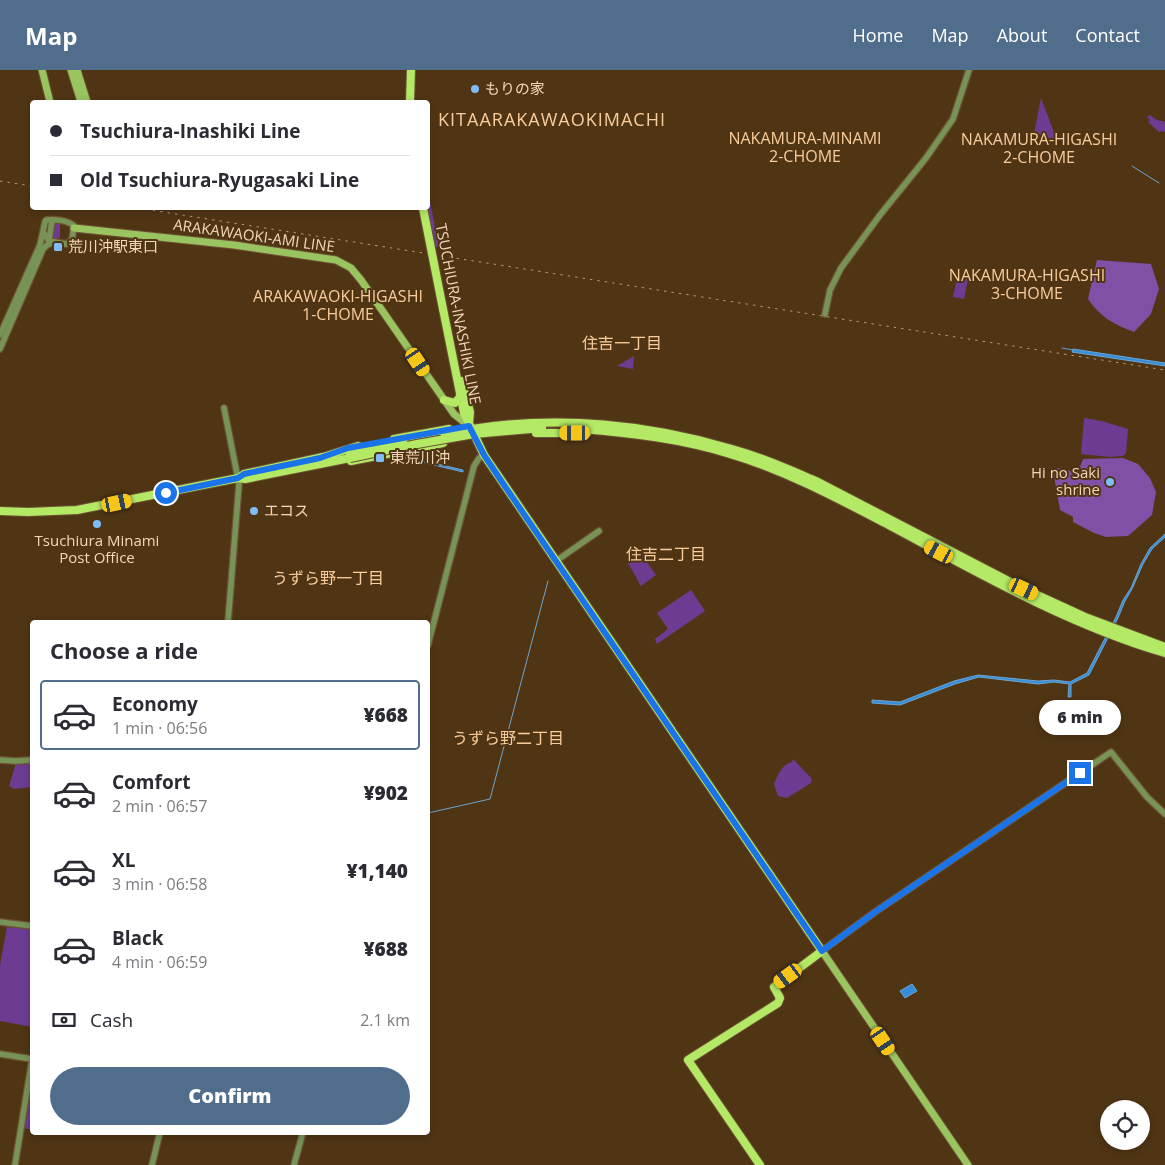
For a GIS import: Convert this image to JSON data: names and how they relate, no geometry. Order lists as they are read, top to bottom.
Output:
{
  "streets": {
    "main road": ["ARAKAWAOKI-AMI LINE", "TSUCHIURA-INASHIKI LINE"]
  },
  "crossings": [
    ["ARAKAWAOKI-AMI LINE", "TSUCHIURA-INASHIKI LINE"]
  ],
  "districts": [
    "KITAARAKAWAOKIMACHI",
    "NAKAMURA-MINAMI 2-CHOME",
    "NAKAMURA-HIGASHI 2-CHOME",
    "NAKAMURA-HIGASHI 3-CHOME",
    "ARAKAWAOKI-HIGASHI 1-CHOME",
    "住吉一丁目",
    "住吉二丁目",
    "うずら野一丁目",
    "うずら野二丁目"
  ],
  "places": {
    "other": [
      "もりの家",
      "Hi no Saki shrine",
      "エコス",
      "Tsuchiura Minami Post Office"
    ],
    "transit": ["荒川沖駅東口", "東荒川沖"]
  },
  "page": {
    "header": "Map",
    "nav": [
      "Home",
      "Map",
      "About",
      "Contact"
    ],
    "banner": ["Tsuchiura-Inashiki Line", "Old Tsuchiura-Ryugasaki Line"],
    "heading": "Choose a ride",
    "list": [
      {
        "name": "Economy",
        "note": "1 min · 06:56",
        "value": "¥668"
      },
      {
        "name": "Comfort",
        "note": "2 min · 06:57",
        "value": "¥902"
      },
      {
        "name": "XL",
        "note": "3 min · 06:58",
        "value": "¥1,140"
      },
      {
        "name": "Black",
        "note": "4 min · 06:59",
        "value": "¥688"
      }
    ],
    "bubble": "6 min",
    "pay": ["Cash", "2.1 km"],
    "buttons": "Confirm"
  }
}
